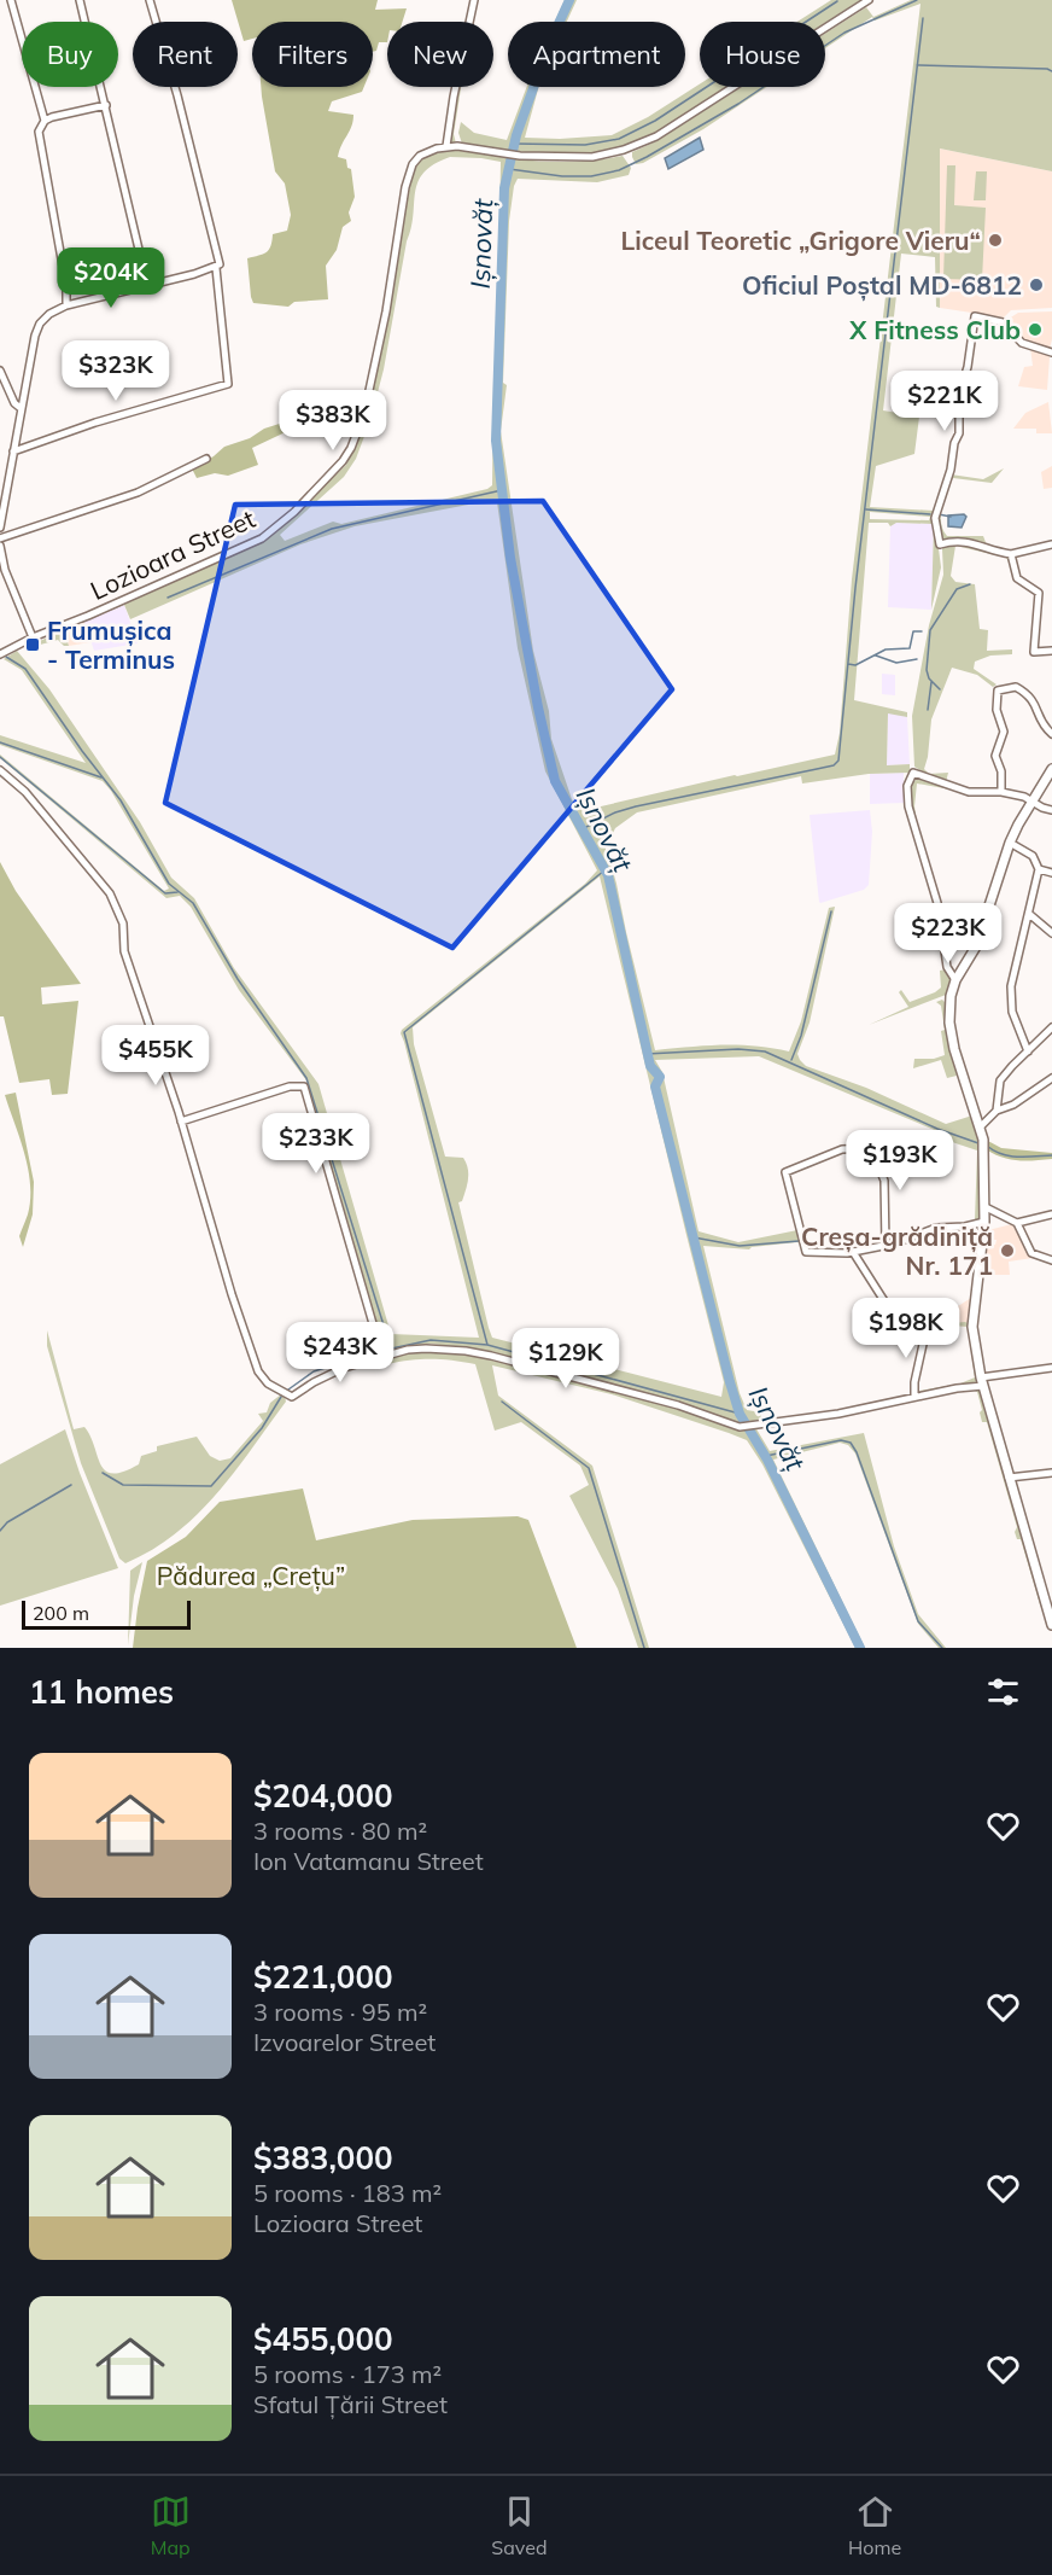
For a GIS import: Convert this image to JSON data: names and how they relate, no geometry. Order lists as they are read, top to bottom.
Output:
{
  "streets": {
    "street": ["Lozioara Street"]
  },
  "water": ["Ișnovăț"],
  "parks": ["Pădurea „Crețu”"],
  "places": {
    "other": [
      "Liceul Teoretic „Grigore Vieru“",
      "Oficiul Poștal MD-6812",
      "X Fitness Club",
      "Creșa-grădiniță Nr. 171"
    ],
    "transit": ["Frumușica - Terminus"]
  },
  "scale_bar": "200 m",
  "page": {
    "chip": [
      "Buy",
      "Rent",
      "Filters",
      "New",
      "Apartment",
      "House"
    ],
    "price": [
      "$204K",
      "$323K",
      "$221K",
      "$383K",
      "$223K",
      "$455K",
      "$233K",
      "$193K",
      "$198K",
      "$243K",
      "$129K"
    ],
    "scale": "200 m",
    "heading": "11 homes",
    "list": [
      {
        "name": "$204,000",
        "note": "3 rooms · 80 m² · Ion Vatamanu Street"
      },
      {
        "name": "$221,000",
        "note": "3 rooms · 95 m² · Izvoarelor Street"
      },
      {
        "name": "$383,000",
        "note": "5 rooms · 183 m² · Lozioara Street"
      },
      {
        "name": "$455,000",
        "note": "5 rooms · 173 m² · Sfatul Țării Street"
      }
    ],
    "tabs": ["Map", "Saved", "Home"]
  }
}
